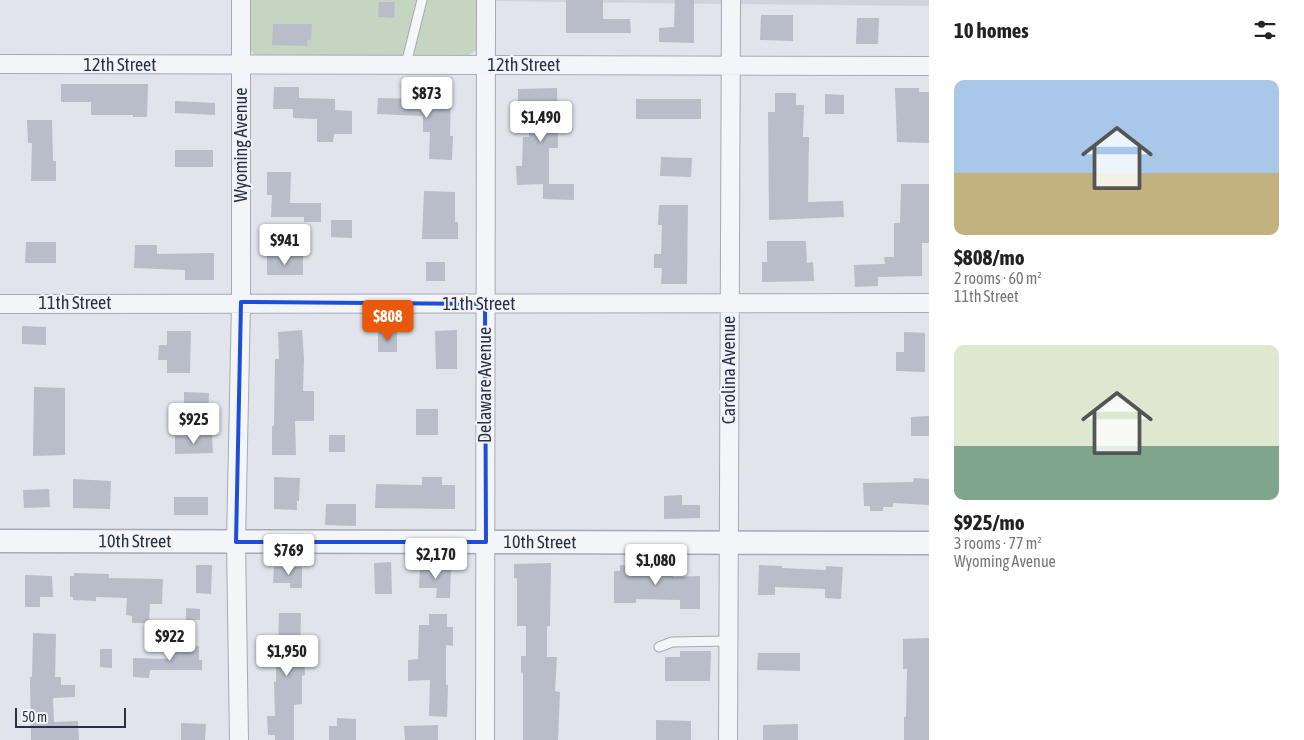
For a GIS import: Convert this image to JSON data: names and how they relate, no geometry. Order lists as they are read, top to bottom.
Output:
{
  "streets": {
    "street": [
      "12th Street",
      "Wyoming Avenue",
      "11th Street",
      "Carolina Avenue",
      "Delaware Avenue",
      "10th Street"
    ]
  },
  "crossings": [
    ["12th Street", "Wyoming Avenue"],
    ["12th Street", "Carolina Avenue"],
    ["12th Street", "Delaware Avenue"],
    ["Wyoming Avenue", "11th Street"],
    ["Wyoming Avenue", "10th Street"],
    ["11th Street", "Carolina Avenue"],
    ["11th Street", "Delaware Avenue"],
    ["Carolina Avenue", "10th Street"],
    ["Delaware Avenue", "10th Street"]
  ],
  "scale_bar": "50 m",
  "page": {
    "heading": "10 homes",
    "list": [
      {
        "name": "$808/mo",
        "note": "2 rooms · 60 m² · 11th Street"
      },
      {
        "name": "$925/mo",
        "note": "3 rooms · 77 m² · Wyoming Avenue"
      }
    ],
    "price": [
      "$873",
      "$1,490",
      "$941",
      "$808",
      "$925",
      "$769",
      "$2,170",
      "$1,080",
      "$922",
      "$1,950"
    ],
    "scale": "50 m"
  }
}
